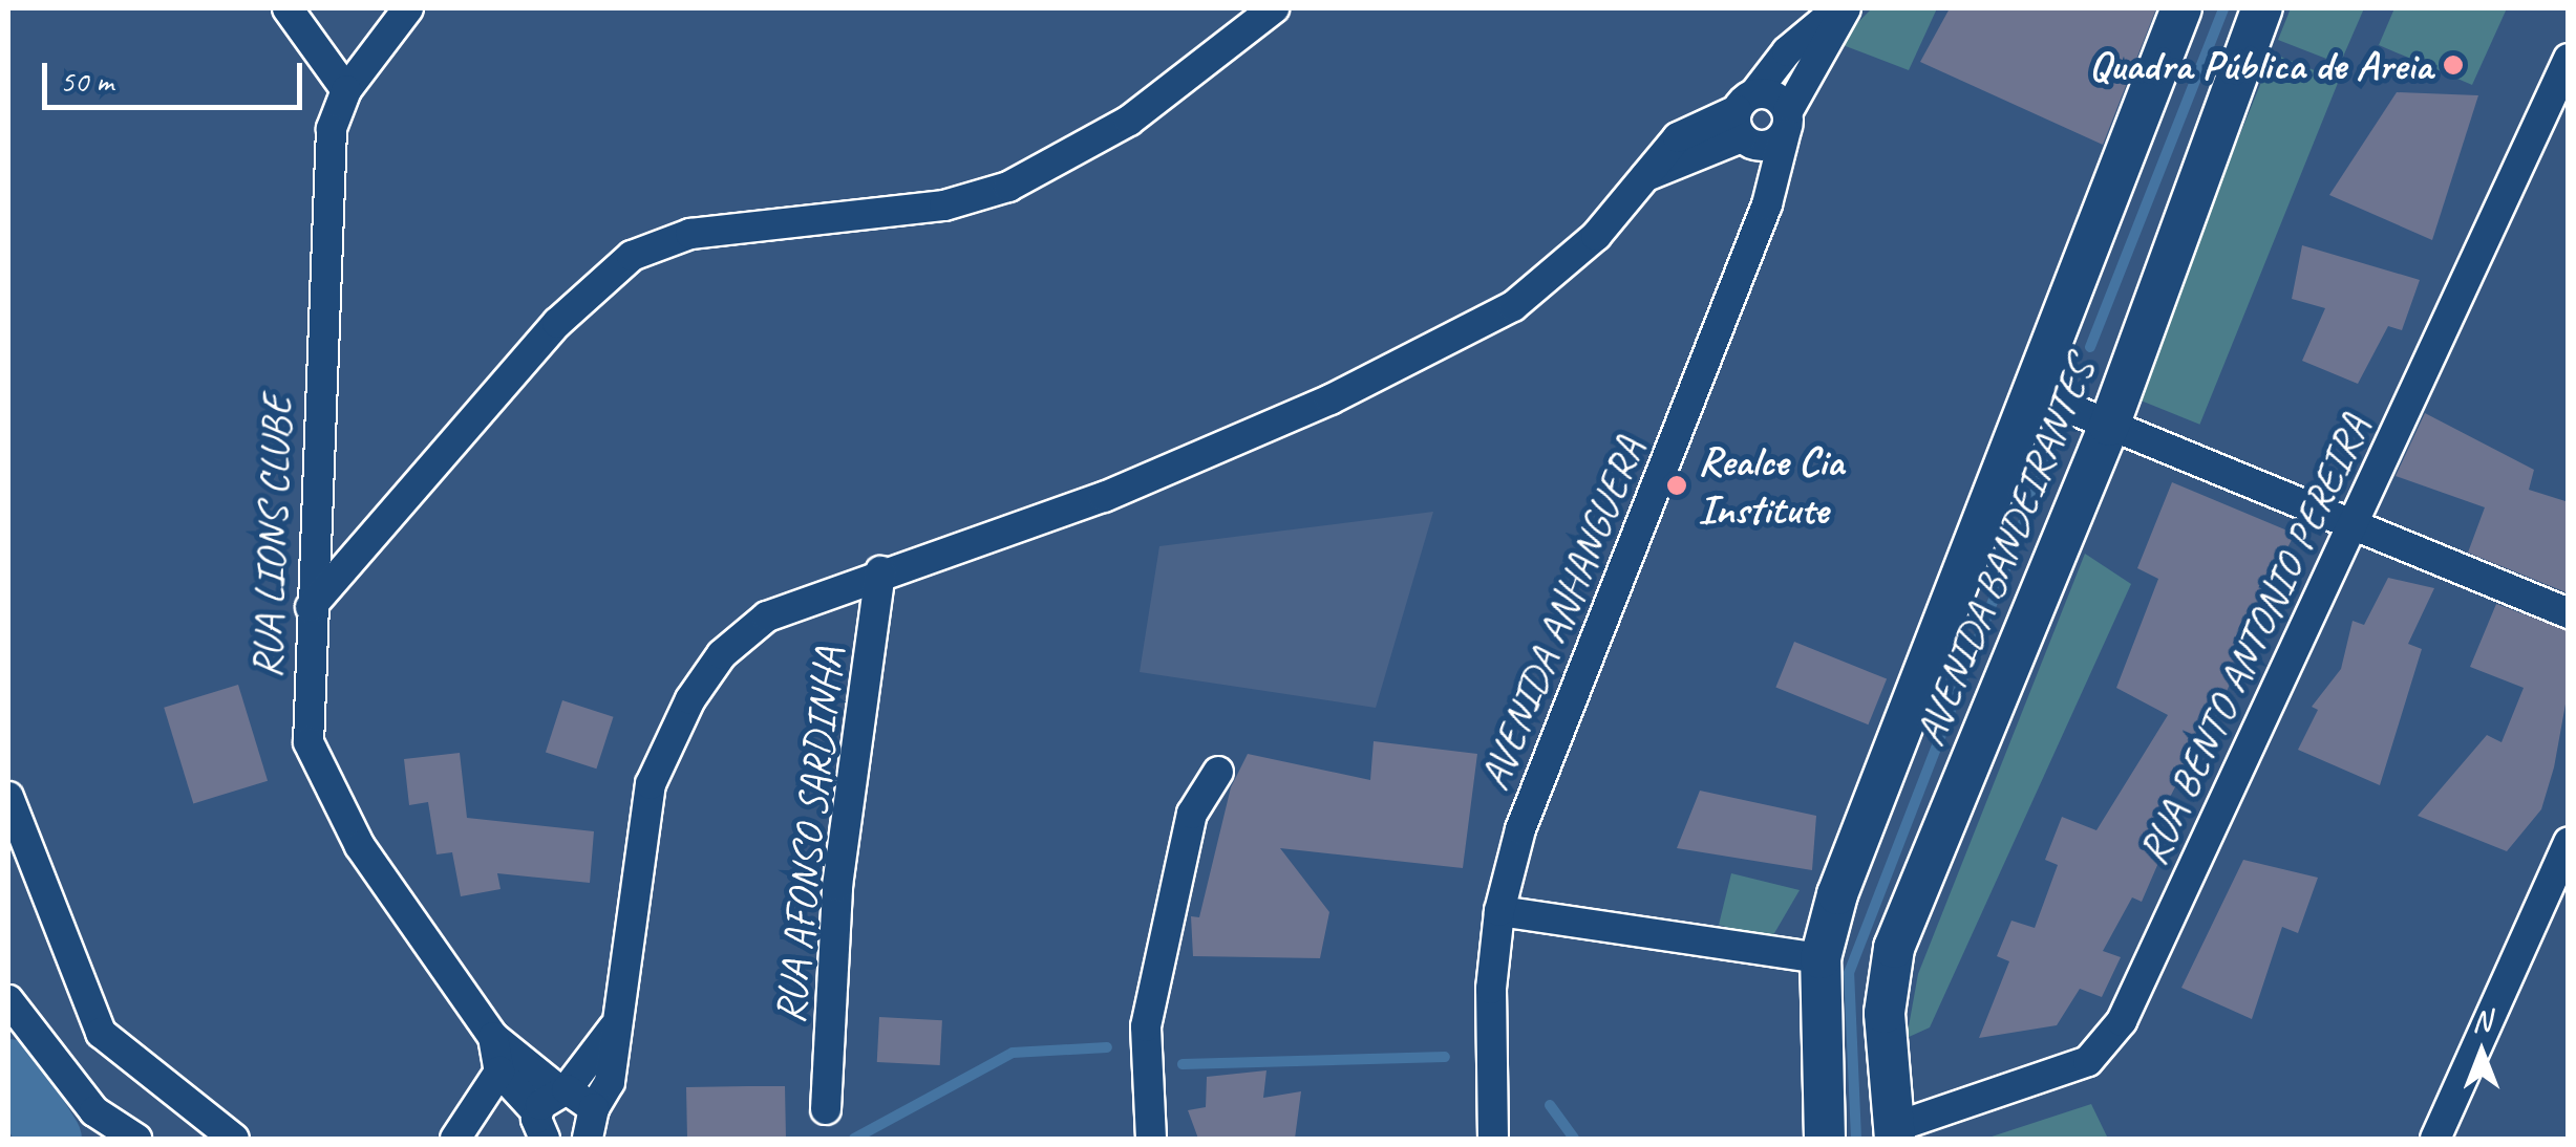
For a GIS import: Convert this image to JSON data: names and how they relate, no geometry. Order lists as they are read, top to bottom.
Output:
{
  "streets": {
    "street": [
      "RUA LIONS CLUBE",
      "AVENIDA BANDEIRANTES",
      "AVENIDA ANHANGUERA",
      "RUA BENTO ANTONIO PEREIRA",
      "RUA AFONSO SARDINHA"
    ]
  },
  "crossings": [
    ["AVENIDA BANDEIRANTES", "RUA BENTO ANTONIO PEREIRA"]
  ],
  "places": ["Quadra Pública de Areia", "Realce Cia Institute"],
  "scale_bar": "50 m",
  "north": "top"
}
